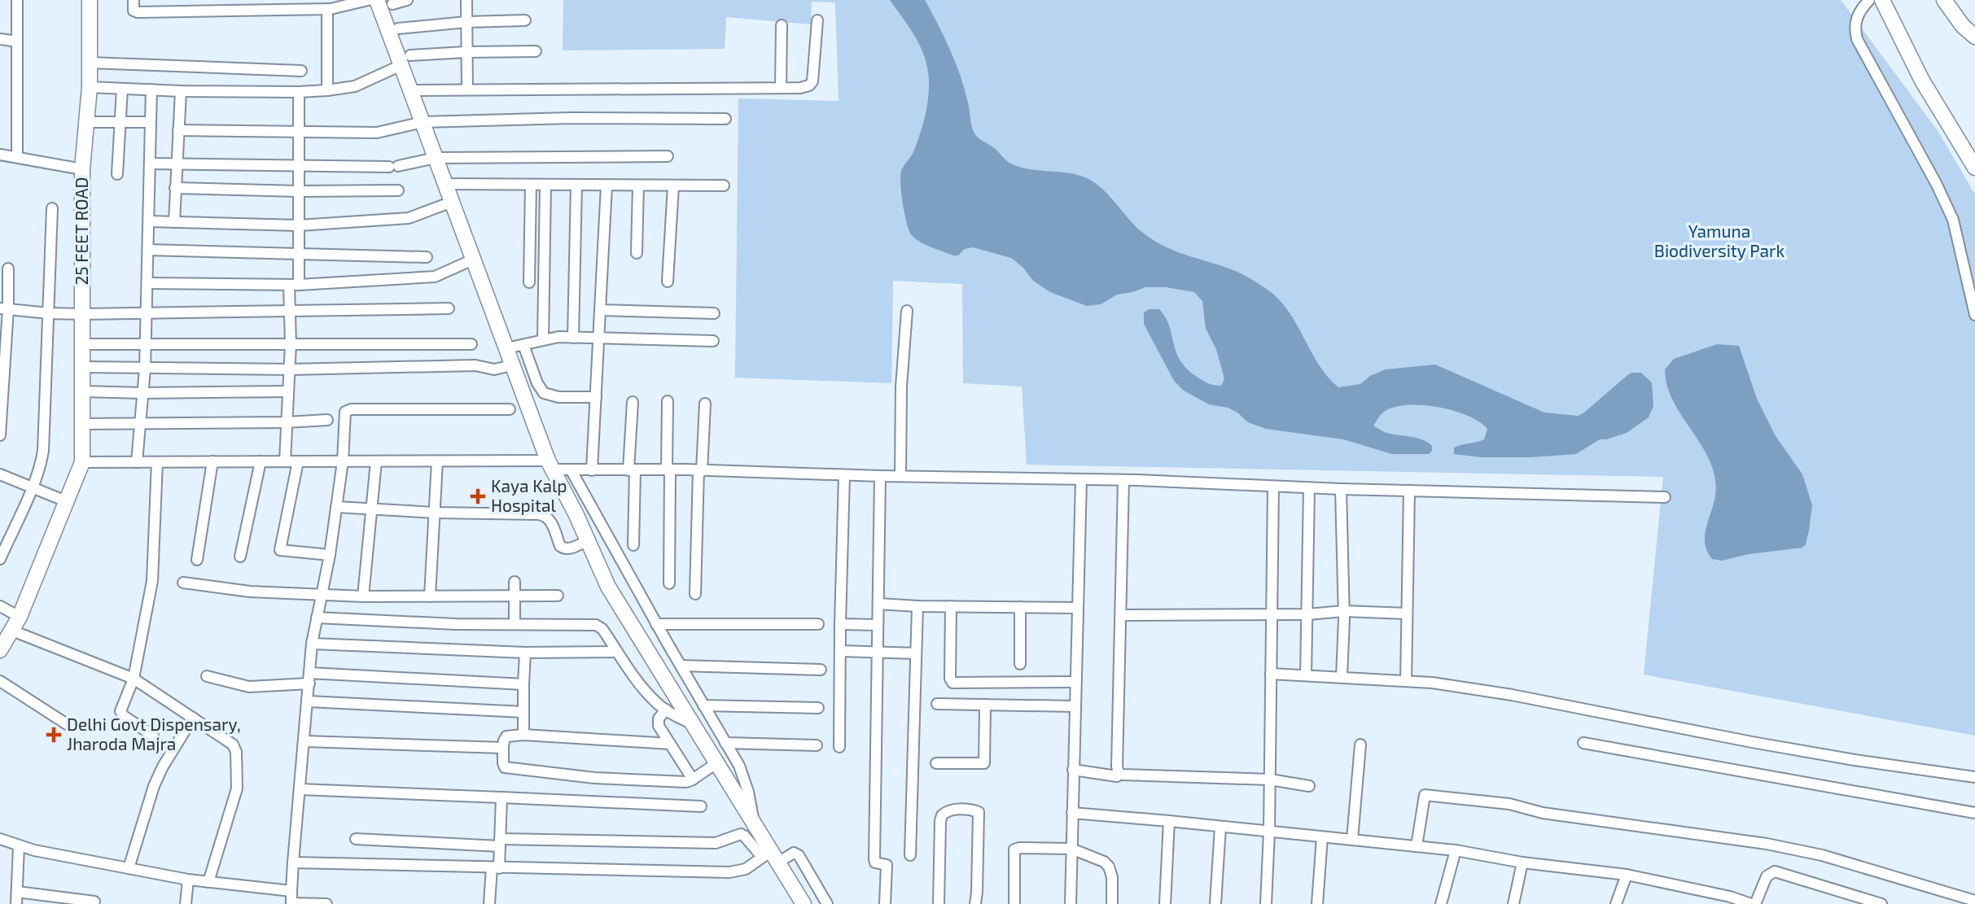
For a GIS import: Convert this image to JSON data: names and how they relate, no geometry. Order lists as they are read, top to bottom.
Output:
{
  "streets": {
    "street": ["25 FEET ROAD"]
  },
  "parks": ["Yamuna Biodiversity Park"],
  "places": {
    "health": ["Kaya Kalp Hospital", "Delhi Govt Dispensary, Jharoda Majra"]
  }
}
